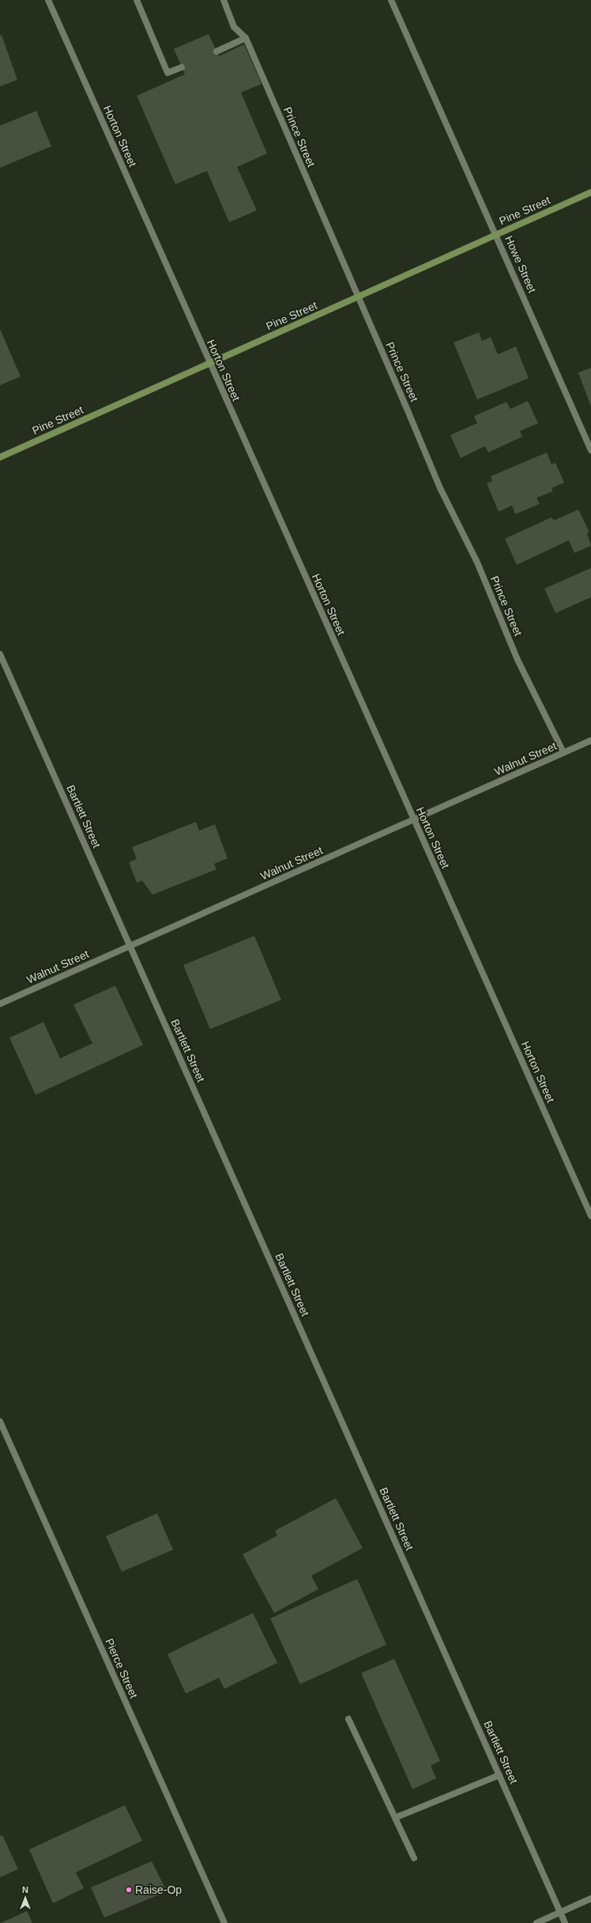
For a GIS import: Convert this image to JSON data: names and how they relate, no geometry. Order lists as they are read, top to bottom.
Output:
{
  "streets": {
    "main road": ["Pine Street"],
    "street": [
      "Horton Street",
      "Prince Street",
      "Howe Street",
      "Walnut Street",
      "Bartlett Street",
      "Pierce Street"
    ]
  },
  "crossings": [
    ["Horton Street", "Pine Street"],
    ["Horton Street", "Walnut Street"],
    ["Prince Street", "Pine Street"],
    ["Prince Street", "Walnut Street"],
    ["Pine Street", "Howe Street"],
    ["Walnut Street", "Bartlett Street"]
  ],
  "places": ["Raise-Op"],
  "north": "top"
}
